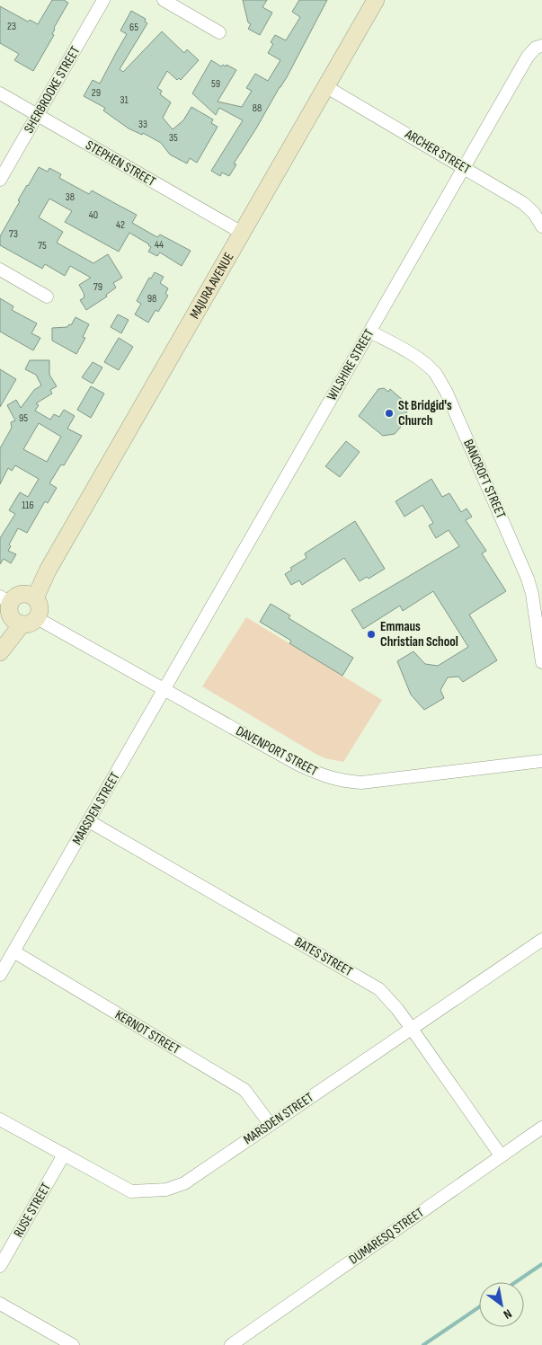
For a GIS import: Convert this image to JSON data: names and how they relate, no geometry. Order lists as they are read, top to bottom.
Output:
{
  "streets": {
    "main road": ["MAJURA AVENUE"],
    "street": [
      "SHERBROOKE STREET",
      "ARCHER STREET",
      "STEPHEN STREET",
      "WILSHIRE STREET",
      "BANCROFT STREET",
      "DAVENPORT STREET",
      "MARSDEN STREET",
      "BATES STREET",
      "KERNOT STREET",
      "RUSE STREET",
      "DUMARESQ STREET"
    ]
  },
  "crossings": [
    ["SHERBROOKE STREET", "STEPHEN STREET"],
    ["ARCHER STREET", "MAJURA AVENUE"],
    ["ARCHER STREET", "WILSHIRE STREET"],
    ["STEPHEN STREET", "MAJURA AVENUE"],
    ["MAJURA AVENUE", "DAVENPORT STREET"],
    ["WILSHIRE STREET", "BANCROFT STREET"],
    ["WILSHIRE STREET", "DAVENPORT STREET"],
    ["WILSHIRE STREET", "MARSDEN STREET"],
    ["DAVENPORT STREET", "MARSDEN STREET"],
    ["MARSDEN STREET", "BATES STREET"],
    ["MARSDEN STREET", "KERNOT STREET"],
    ["MARSDEN STREET", "RUSE STREET"],
    ["BATES STREET", "DUMARESQ STREET"]
  ],
  "places": ["St Bridgid's Church", "Emmaus Christian School"],
  "house_numbers": [
    "23",
    "65",
    "59",
    "29",
    "31",
    "88",
    "33",
    "35",
    "38",
    "40",
    "42",
    "73",
    "44",
    "75",
    "79",
    "98",
    "95",
    "116"
  ],
  "north": "bottom right"
}
